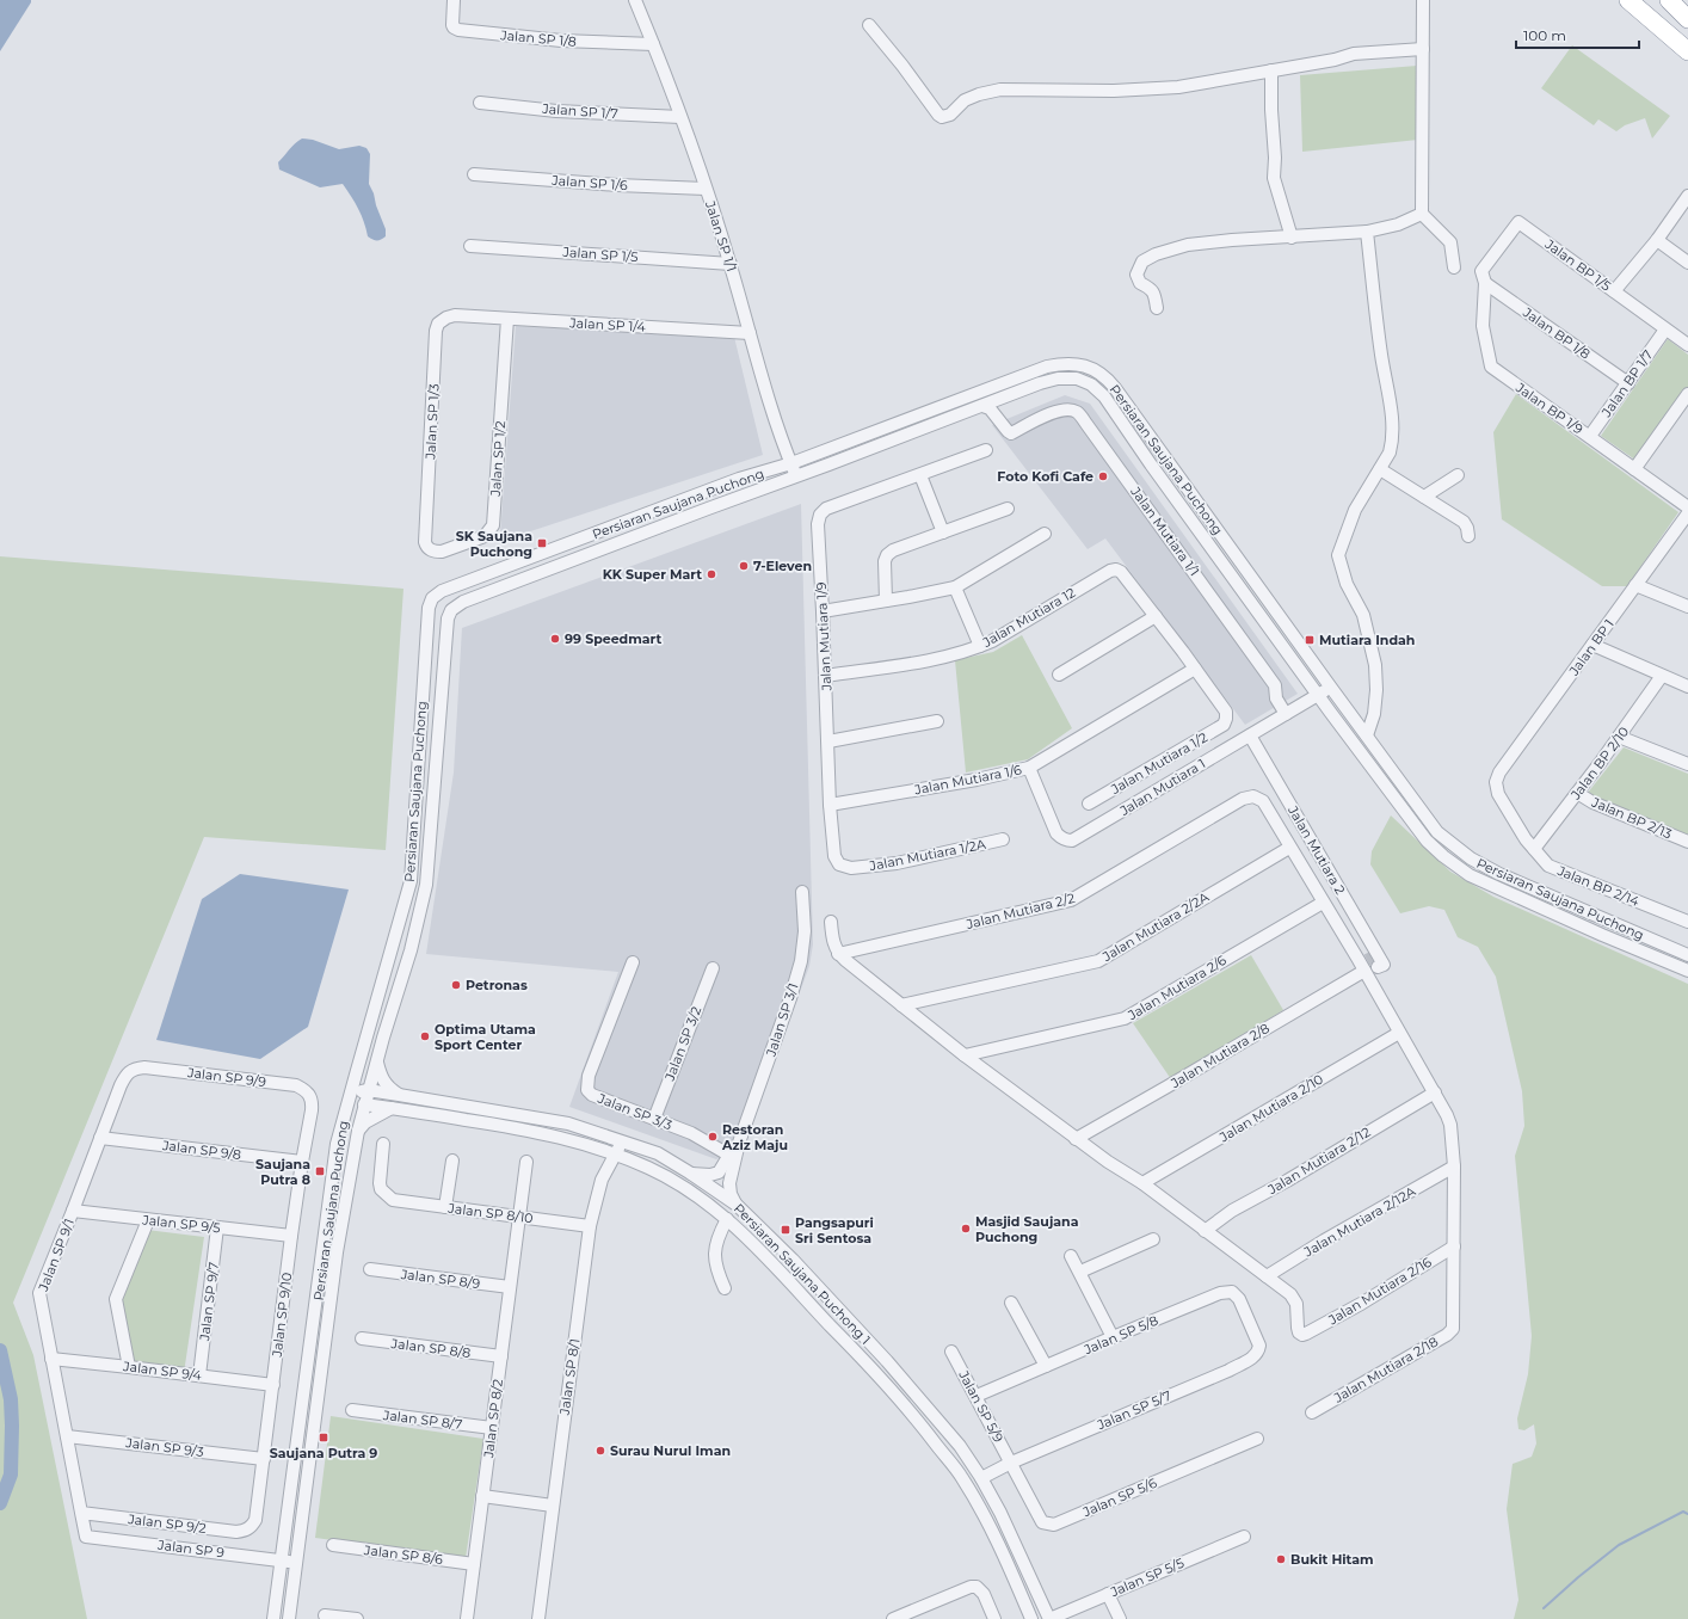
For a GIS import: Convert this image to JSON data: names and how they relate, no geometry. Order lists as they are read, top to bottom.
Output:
{
  "streets": {
    "street": [
      "Jalan SP 1/8",
      "Jalan SP 1/7",
      "Jalan SP 1/6",
      "Jalan SP 1/1",
      "Jalan SP 1/5",
      "Jalan BP 1/5",
      "Jalan SP 1/4",
      "Jalan BP 1/8",
      "Jalan BP 1/7",
      "Jalan BP 1/9",
      "Jalan SP 1/3",
      "Jalan SP 1/2",
      "Persiaran Saujana Puchong",
      "Jalan Mutiara 1/1",
      "Jalan Mutiara 12",
      "Jalan Mutiara 1/9",
      "Jalan BP 1",
      "Jalan Mutiara 1/2",
      "Jalan BP 2/10",
      "Jalan Mutiara 1/6",
      "Jalan Mutiara 1",
      "Jalan BP 2/13",
      "Jalan Mutiara 2",
      "Jalan Mutiara 1/2A",
      "Jalan BP 2/14",
      "Jalan Mutiara 2/2",
      "Jalan Mutiara 2/2A",
      "Jalan Mutiara 2/6",
      "Jalan SP 3/1",
      "Jalan SP 3/2",
      "Jalan Mutiara 2/8",
      "Jalan SP 9/9",
      "Jalan Mutiara 2/10",
      "Jalan SP 3/3",
      "Jalan SP 9/8",
      "Jalan Mutiara 2/12",
      "Jalan SP 8/10",
      "Jalan Mutiara 2/12A",
      "Jalan SP 9/5",
      "Jalan SP 9/1",
      "Persiaran Saujana Puchong 1",
      "Jalan SP 8/9",
      "Jalan Mutiara 2/16",
      "Jalan SP 9/7",
      "Jalan SP 9/10",
      "Jalan SP 5/8",
      "Jalan SP 8/8",
      "Jalan Mutiara 2/18",
      "Jalan SP 9/4",
      "Jalan SP 8/1",
      "Jalan SP 5/9",
      "Jalan SP 5/7",
      "Jalan SP 8/2",
      "Jalan SP 8/7",
      "Jalan SP 9/3",
      "Jalan SP 5/6",
      "Jalan SP 9/2",
      "Jalan SP 9",
      "Jalan SP 8/6",
      "Jalan SP 5/5"
    ]
  },
  "crossings": [
    ["Jalan SP 1/8", "Jalan SP 1/1"],
    ["Jalan SP 1/7", "Jalan SP 1/1"],
    ["Jalan SP 1/6", "Jalan SP 1/1"],
    ["Jalan SP 1/1", "Jalan SP 1/5"],
    ["Jalan SP 1/1", "Jalan SP 1/4"],
    ["Jalan SP 1/1", "Persiaran Saujana Puchong"],
    ["Jalan BP 1/5", "Jalan BP 1/7"],
    ["Jalan BP 1/5", "Jalan BP 1/9"],
    ["Jalan SP 1/4", "Jalan SP 1/3"],
    ["Jalan SP 1/4", "Jalan SP 1/2"],
    ["Jalan BP 1/8", "Jalan BP 1/7"],
    ["Jalan BP 1/8", "Jalan BP 1/9"],
    ["Jalan BP 1/7", "Jalan BP 1/9"],
    ["Jalan SP 1/3", "Jalan SP 1/2"],
    ["Persiaran Saujana Puchong", "Jalan Mutiara 1"],
    ["Persiaran Saujana Puchong", "Persiaran Saujana Puchong 1"],
    ["Persiaran Saujana Puchong", "Jalan SP 9"],
    ["Jalan Mutiara 1/1", "Jalan Mutiara 1"],
    ["Jalan Mutiara 12", "Jalan Mutiara 1/9"],
    ["Jalan Mutiara 1/9", "Jalan Mutiara 1/6"],
    ["Jalan Mutiara 1/9", "Jalan Mutiara 1/2A"],
    ["Jalan BP 1", "Jalan BP 2/14"],
    ["Jalan Mutiara 1/2", "Jalan Mutiara 1/6"],
    ["Jalan BP 2/10", "Jalan BP 2/13"],
    ["Jalan BP 2/10", "Jalan BP 2/14"],
    ["Jalan Mutiara 1/6", "Jalan Mutiara 1"],
    ["Jalan Mutiara 1", "Jalan Mutiara 2"],
    ["Jalan Mutiara 2", "Jalan Mutiara 2/8"],
    ["Jalan Mutiara 2/2", "Jalan Mutiara 2/2A"],
    ["Jalan SP 3/1", "Jalan SP 3/3"],
    ["Jalan SP 3/1", "Persiaran Saujana Puchong 1"],
    ["Jalan SP 3/2", "Jalan SP 3/3"],
    ["Jalan SP 9/9", "Jalan SP 9/1"],
    ["Jalan SP 9/9", "Jalan SP 9/10"],
    ["Jalan SP 9/8", "Jalan SP 9/1"],
    ["Jalan SP 9/8", "Jalan SP 9/10"],
    ["Jalan SP 8/10", "Jalan SP 8/1"],
    ["Jalan SP 8/10", "Jalan SP 8/2"],
    ["Jalan Mutiara 2/12A", "Jalan Mutiara 2/16"],
    ["Jalan SP 9/5", "Jalan SP 9/1"],
    ["Jalan SP 9/5", "Jalan SP 9/7"],
    ["Jalan SP 9/5", "Jalan SP 9/10"],
    ["Jalan SP 9/1", "Jalan SP 9/4"],
    ["Jalan SP 9/1", "Jalan SP 9/3"],
    ["Jalan SP 9/1", "Jalan SP 9/2"],
    ["Jalan SP 9/1", "Jalan SP 9"],
    ["Persiaran Saujana Puchong 1", "Jalan SP 8/1"],
    ["Persiaran Saujana Puchong 1", "Jalan SP 5/7"],
    ["Persiaran Saujana Puchong 1", "Jalan SP 5/5"],
    ["Jalan SP 8/9", "Jalan SP 8/2"],
    ["Jalan Mutiara 2/16", "Jalan Mutiara 2/18"],
    ["Jalan SP 9/7", "Jalan SP 9/4"],
    ["Jalan SP 9/10", "Jalan SP 9/4"],
    ["Jalan SP 9/10", "Jalan SP 9/3"],
    ["Jalan SP 9/10", "Jalan SP 9/2"],
    ["Jalan SP 5/8", "Jalan SP 5/9"],
    ["Jalan SP 5/8", "Jalan SP 5/7"],
    ["Jalan SP 8/8", "Jalan SP 8/2"],
    ["Jalan SP 5/9", "Jalan SP 5/7"],
    ["Jalan SP 5/9", "Jalan SP 5/6"],
    ["Jalan SP 5/7", "Jalan SP 5/6"],
    ["Jalan SP 8/2", "Jalan SP 8/7"],
    ["Jalan SP 8/2", "Jalan SP 8/6"]
  ],
  "places": {
    "other": [
      "Foto Kofi Cafe",
      "7-Eleven",
      "KK Super Mart",
      "99 Speedmart",
      "Petronas",
      "Optima Utama Sport Center",
      "Restoran Aziz Maju",
      "Masjid Saujana Puchong",
      "Surau Nurul Iman",
      "Bukit Hitam"
    ],
    "transit": [
      "SK Saujana Puchong",
      "Mutiara Indah",
      "Saujana Putra 8",
      "Pangsapuri Sri Sentosa",
      "Saujana Putra 9"
    ]
  },
  "scale_bar": "100 m"
}
